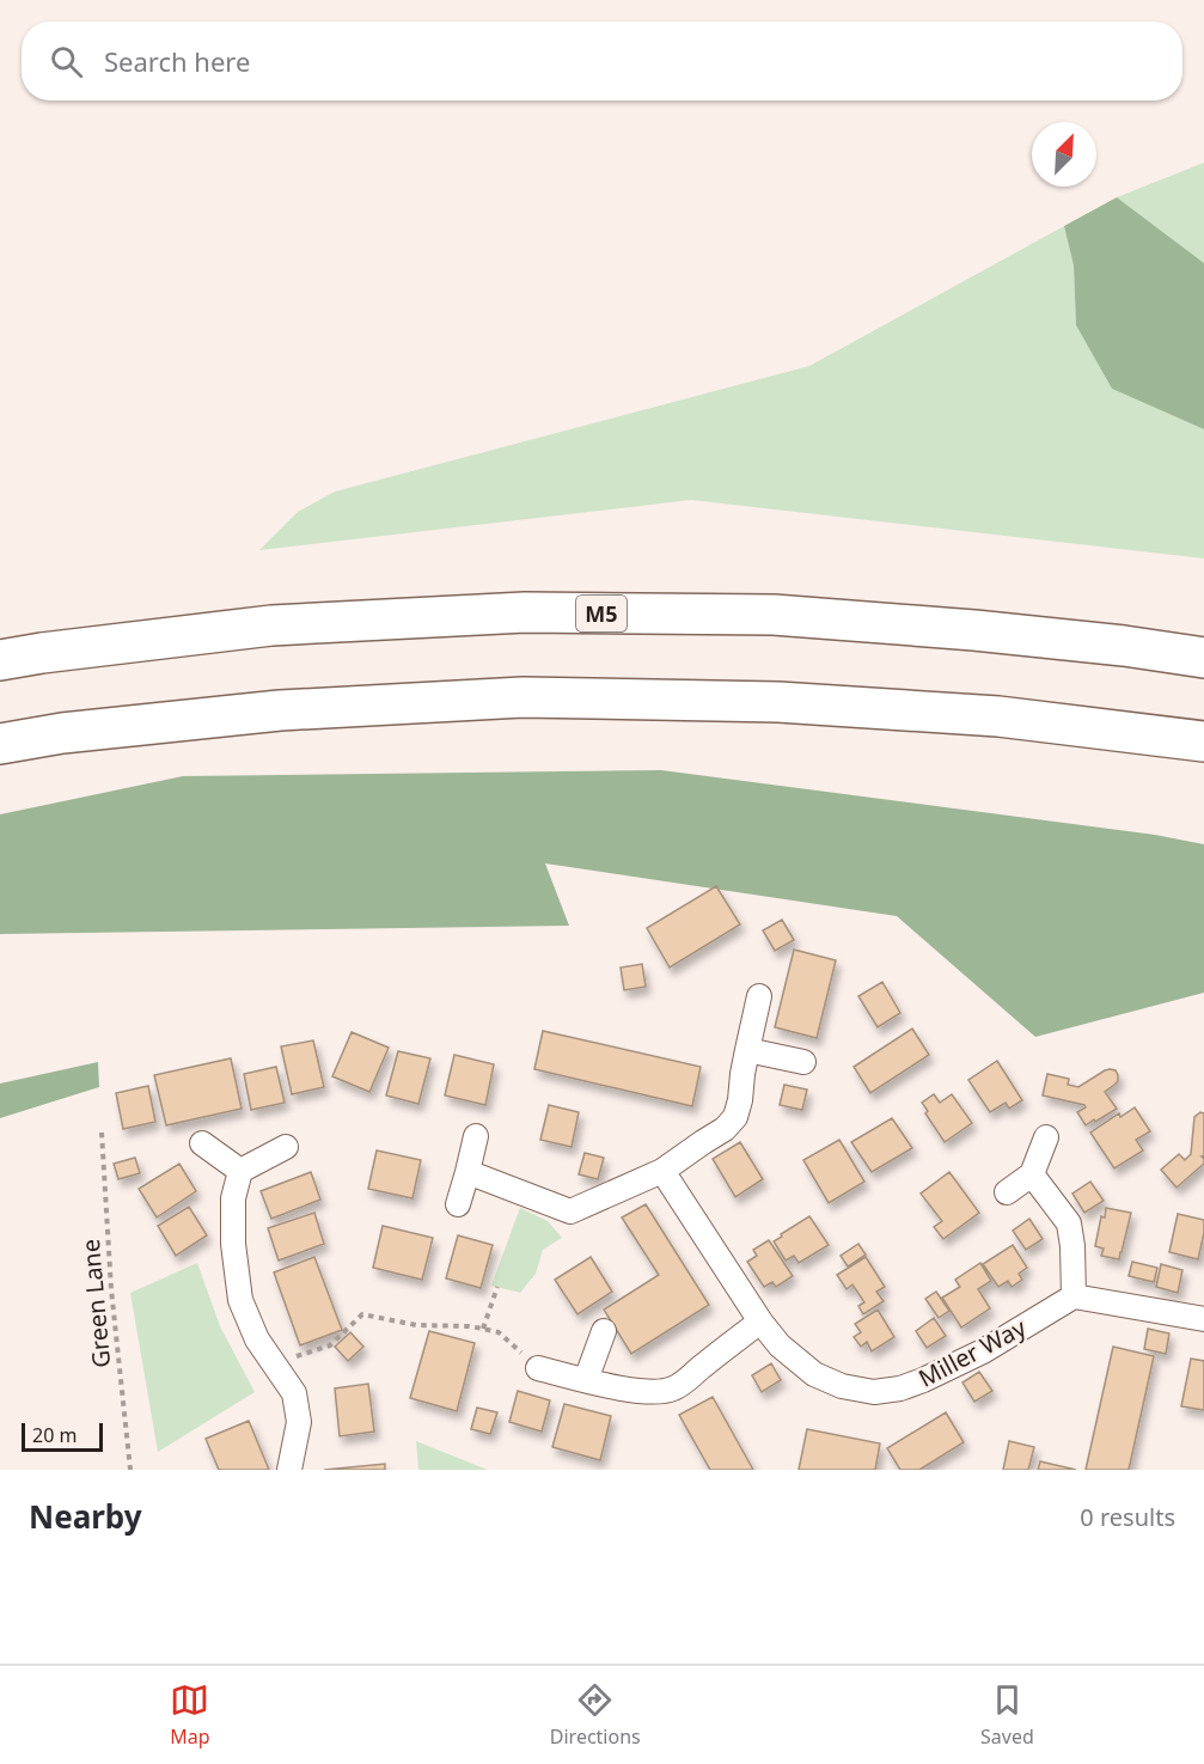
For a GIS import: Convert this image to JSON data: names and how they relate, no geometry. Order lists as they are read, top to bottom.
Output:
{
  "streets": {
    "highway": ["M5"],
    "street": ["Miller Way"],
    "path": ["Green Lane"]
  },
  "scale_bar": "20 m",
  "north": "top right",
  "page": {
    "search": "Search here",
    "scale": "20 m",
    "heading": ["Nearby", "0 results"],
    "nav": ["Map", "Directions", "Saved"]
  }
}
